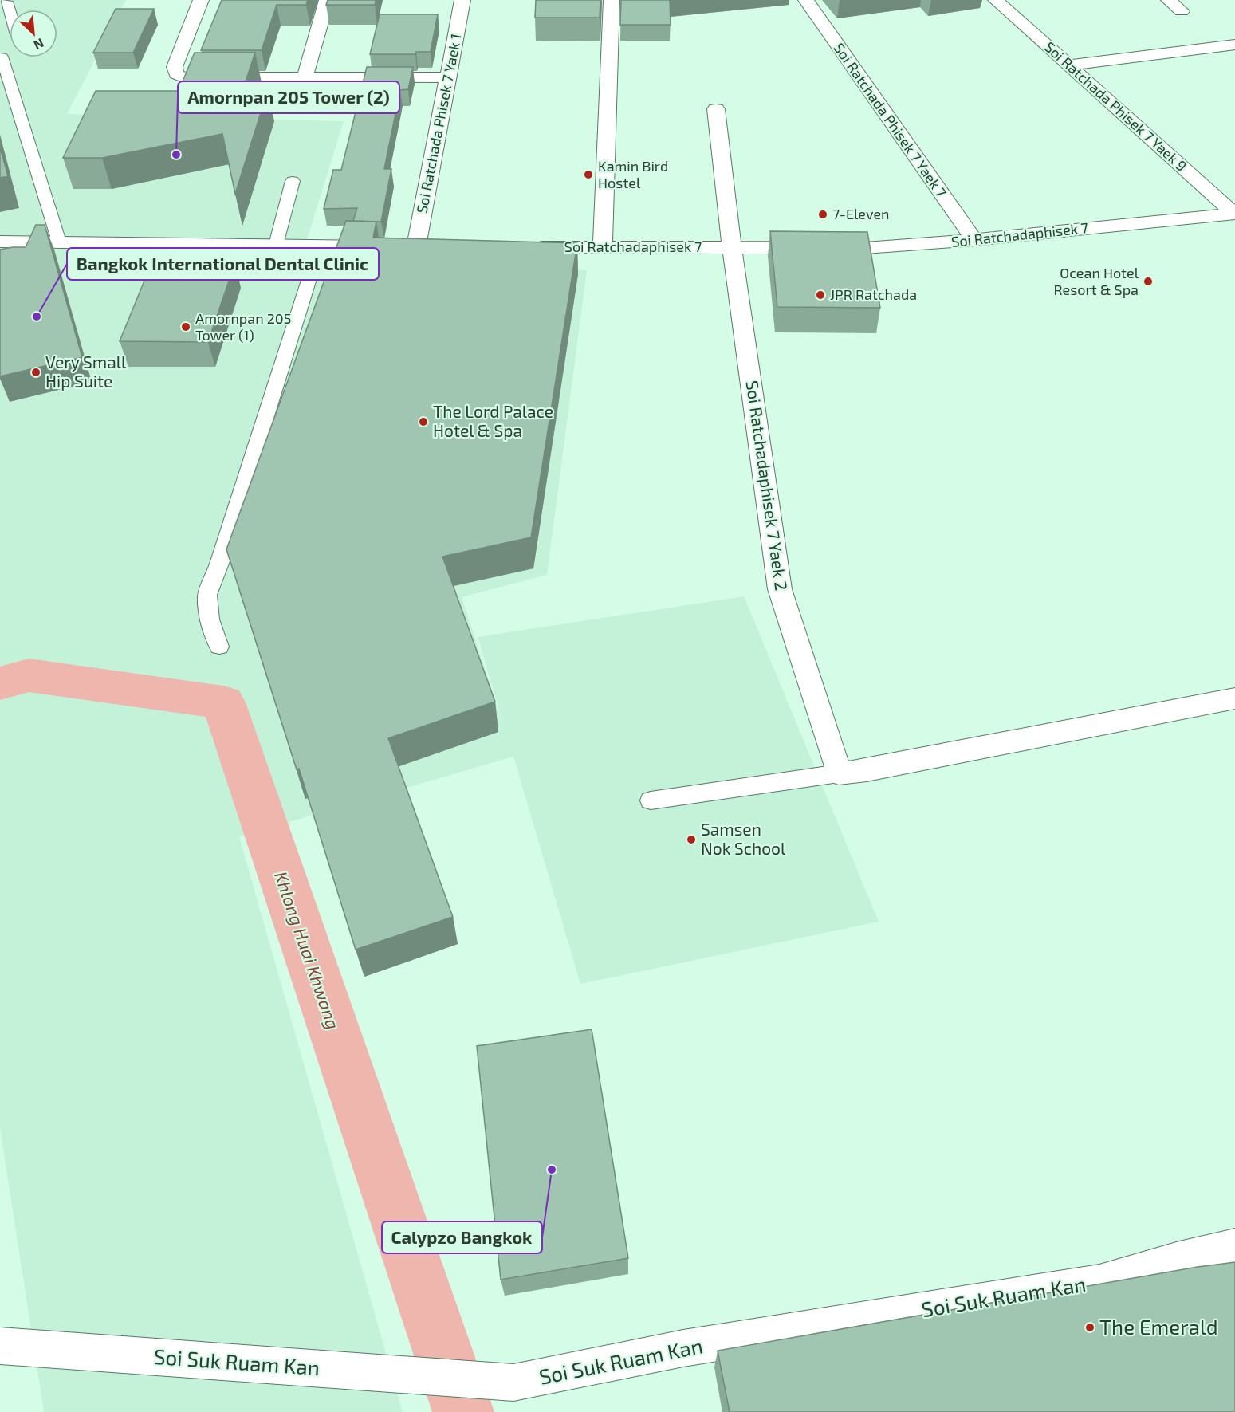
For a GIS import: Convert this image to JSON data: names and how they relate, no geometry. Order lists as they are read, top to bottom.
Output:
{
  "streets": {
    "street": [
      "Soi Ratchada Phisek 7 Yaek 9",
      "Soi Ratchada Phisek 7 Yaek 7",
      "Soi Ratchada Phisek 7 Yaek 1",
      "Soi Ratchadaphisek 7",
      "Soi Ratchadaphisek 7 Yaek 2",
      "Soi Suk Ruam Kan"
    ]
  },
  "crossings": [
    ["Soi Ratchada Phisek 7 Yaek 9", "Soi Ratchadaphisek 7"],
    ["Soi Ratchada Phisek 7 Yaek 7", "Soi Ratchadaphisek 7"],
    ["Soi Ratchadaphisek 7", "Soi Ratchadaphisek 7 Yaek 2"]
  ],
  "water": ["Khlong Huai Khwang"],
  "places": [
    "Amornpan 205 Tower (2)",
    "Kamin Bird Hostel",
    "7-Eleven",
    "Ocean Hotel Resort & Spa",
    "JPR Ratchada",
    "Bangkok International Dental Clinic",
    "Amornpan 205 Tower (1)",
    "Very Small Hip Suite",
    "The Lord Palace Hotel & Spa",
    "Samsen Nok School",
    "Calypzo Bangkok",
    "The Emerald"
  ],
  "north": "bottom right"
}
